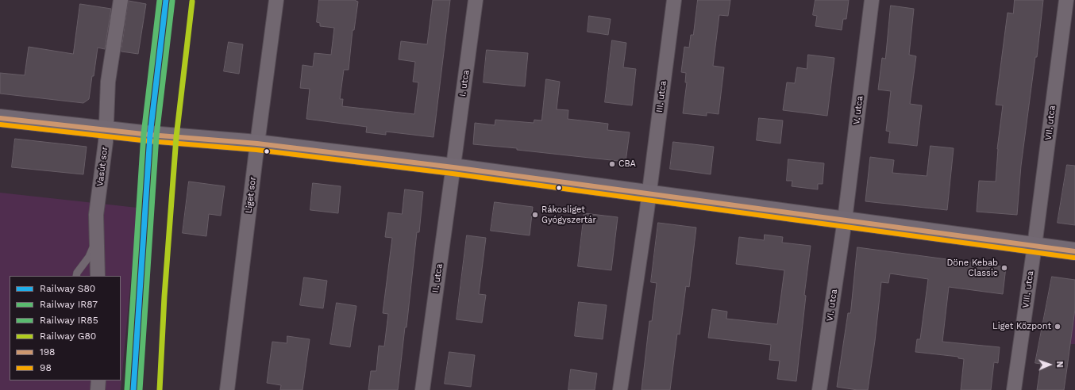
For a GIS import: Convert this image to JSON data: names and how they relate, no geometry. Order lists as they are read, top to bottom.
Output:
{
  "streets": {
    "street": [
      "I. utca",
      "III. utca",
      "V. utca",
      "VII. utca",
      "Vasút sor",
      "Liget sor",
      "II. utca",
      "VIII. utca",
      "VI. utca"
    ]
  },
  "crossings": [
    ["I. utca", "II. utca"],
    ["V. utca", "VI. utca"],
    ["VII. utca", "VIII. utca"]
  ],
  "places": [
    "CBA",
    "Rákosliget Gyógyszertár",
    "Döne Kebab Classic",
    "Liget Központ"
  ],
  "lines": [
    "rail line S80",
    "rail line IR85",
    "rail line IR87",
    "rail line G80",
    "transit line 198",
    "transit line 98"
  ],
  "legend": [
    "Railway S80",
    "Railway IR87",
    "Railway IR85",
    "Railway G80",
    "198",
    "98"
  ],
  "north": "right"
}
